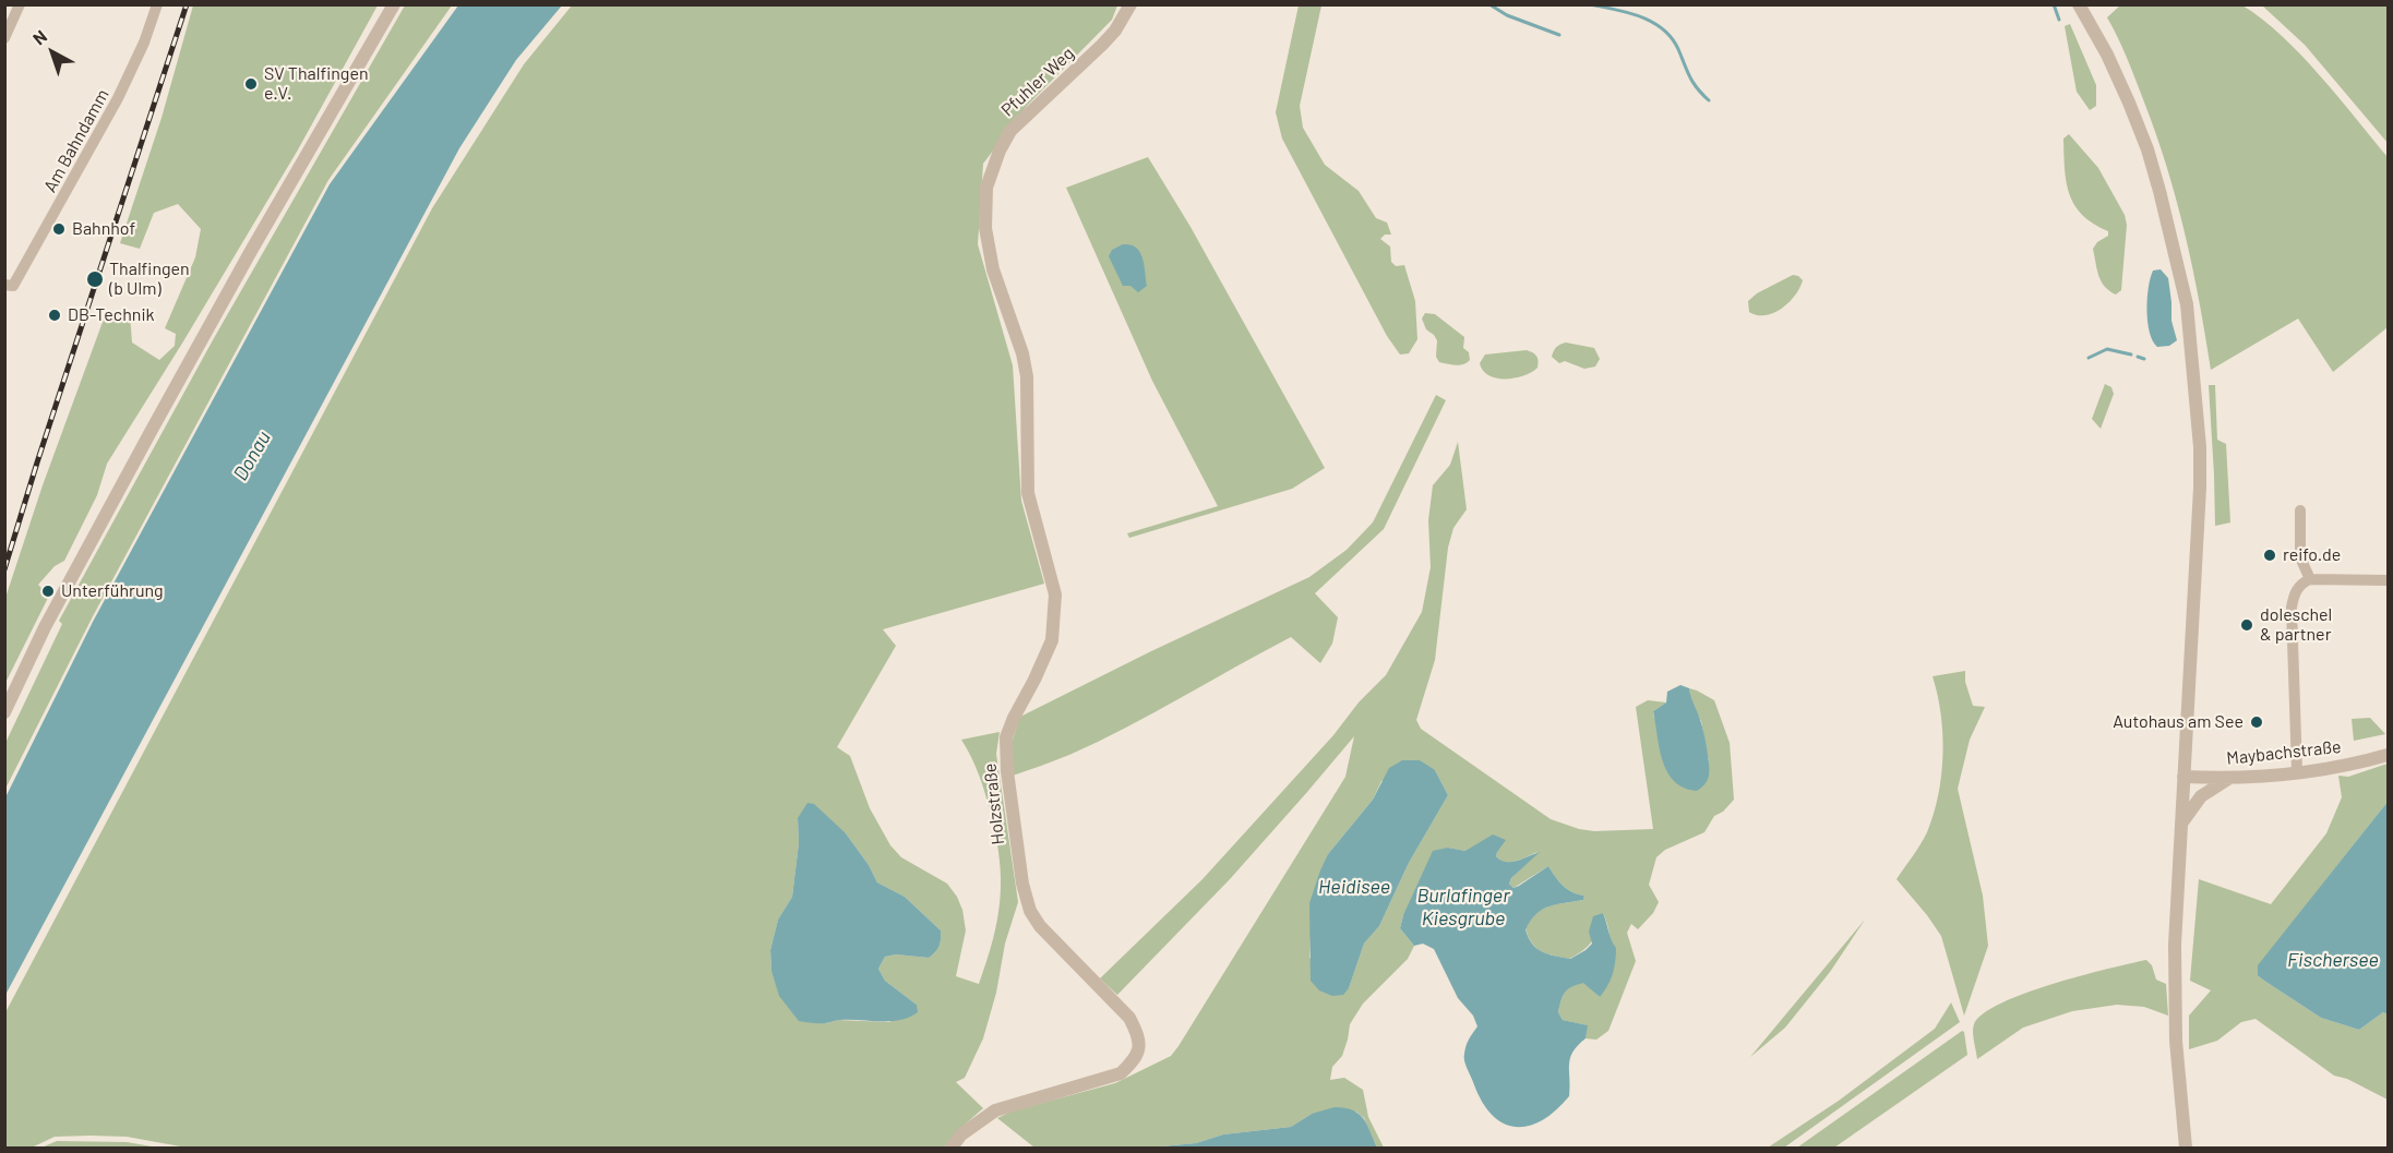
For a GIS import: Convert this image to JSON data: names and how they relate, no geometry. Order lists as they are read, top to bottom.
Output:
{
  "streets": {
    "street": [
      "Pfuhler Weg",
      "Am Bahndamm",
      "Maybachstraße",
      "Holzstraße"
    ]
  },
  "crossings": [
    ["Pfuhler Weg", "Holzstraße"]
  ],
  "water": [
    "Donau",
    "Heidisee",
    "Burlafinger Kiesgrube",
    "Fischersee"
  ],
  "places": [
    "SV Thalfingen e.V.",
    "Bahnhof",
    "Thalfingen (b Ulm)",
    "DB-Technik",
    "reifo.de",
    "Unterführung",
    "doleschel & partner",
    "Autohaus am See"
  ],
  "north": "top left"
}
